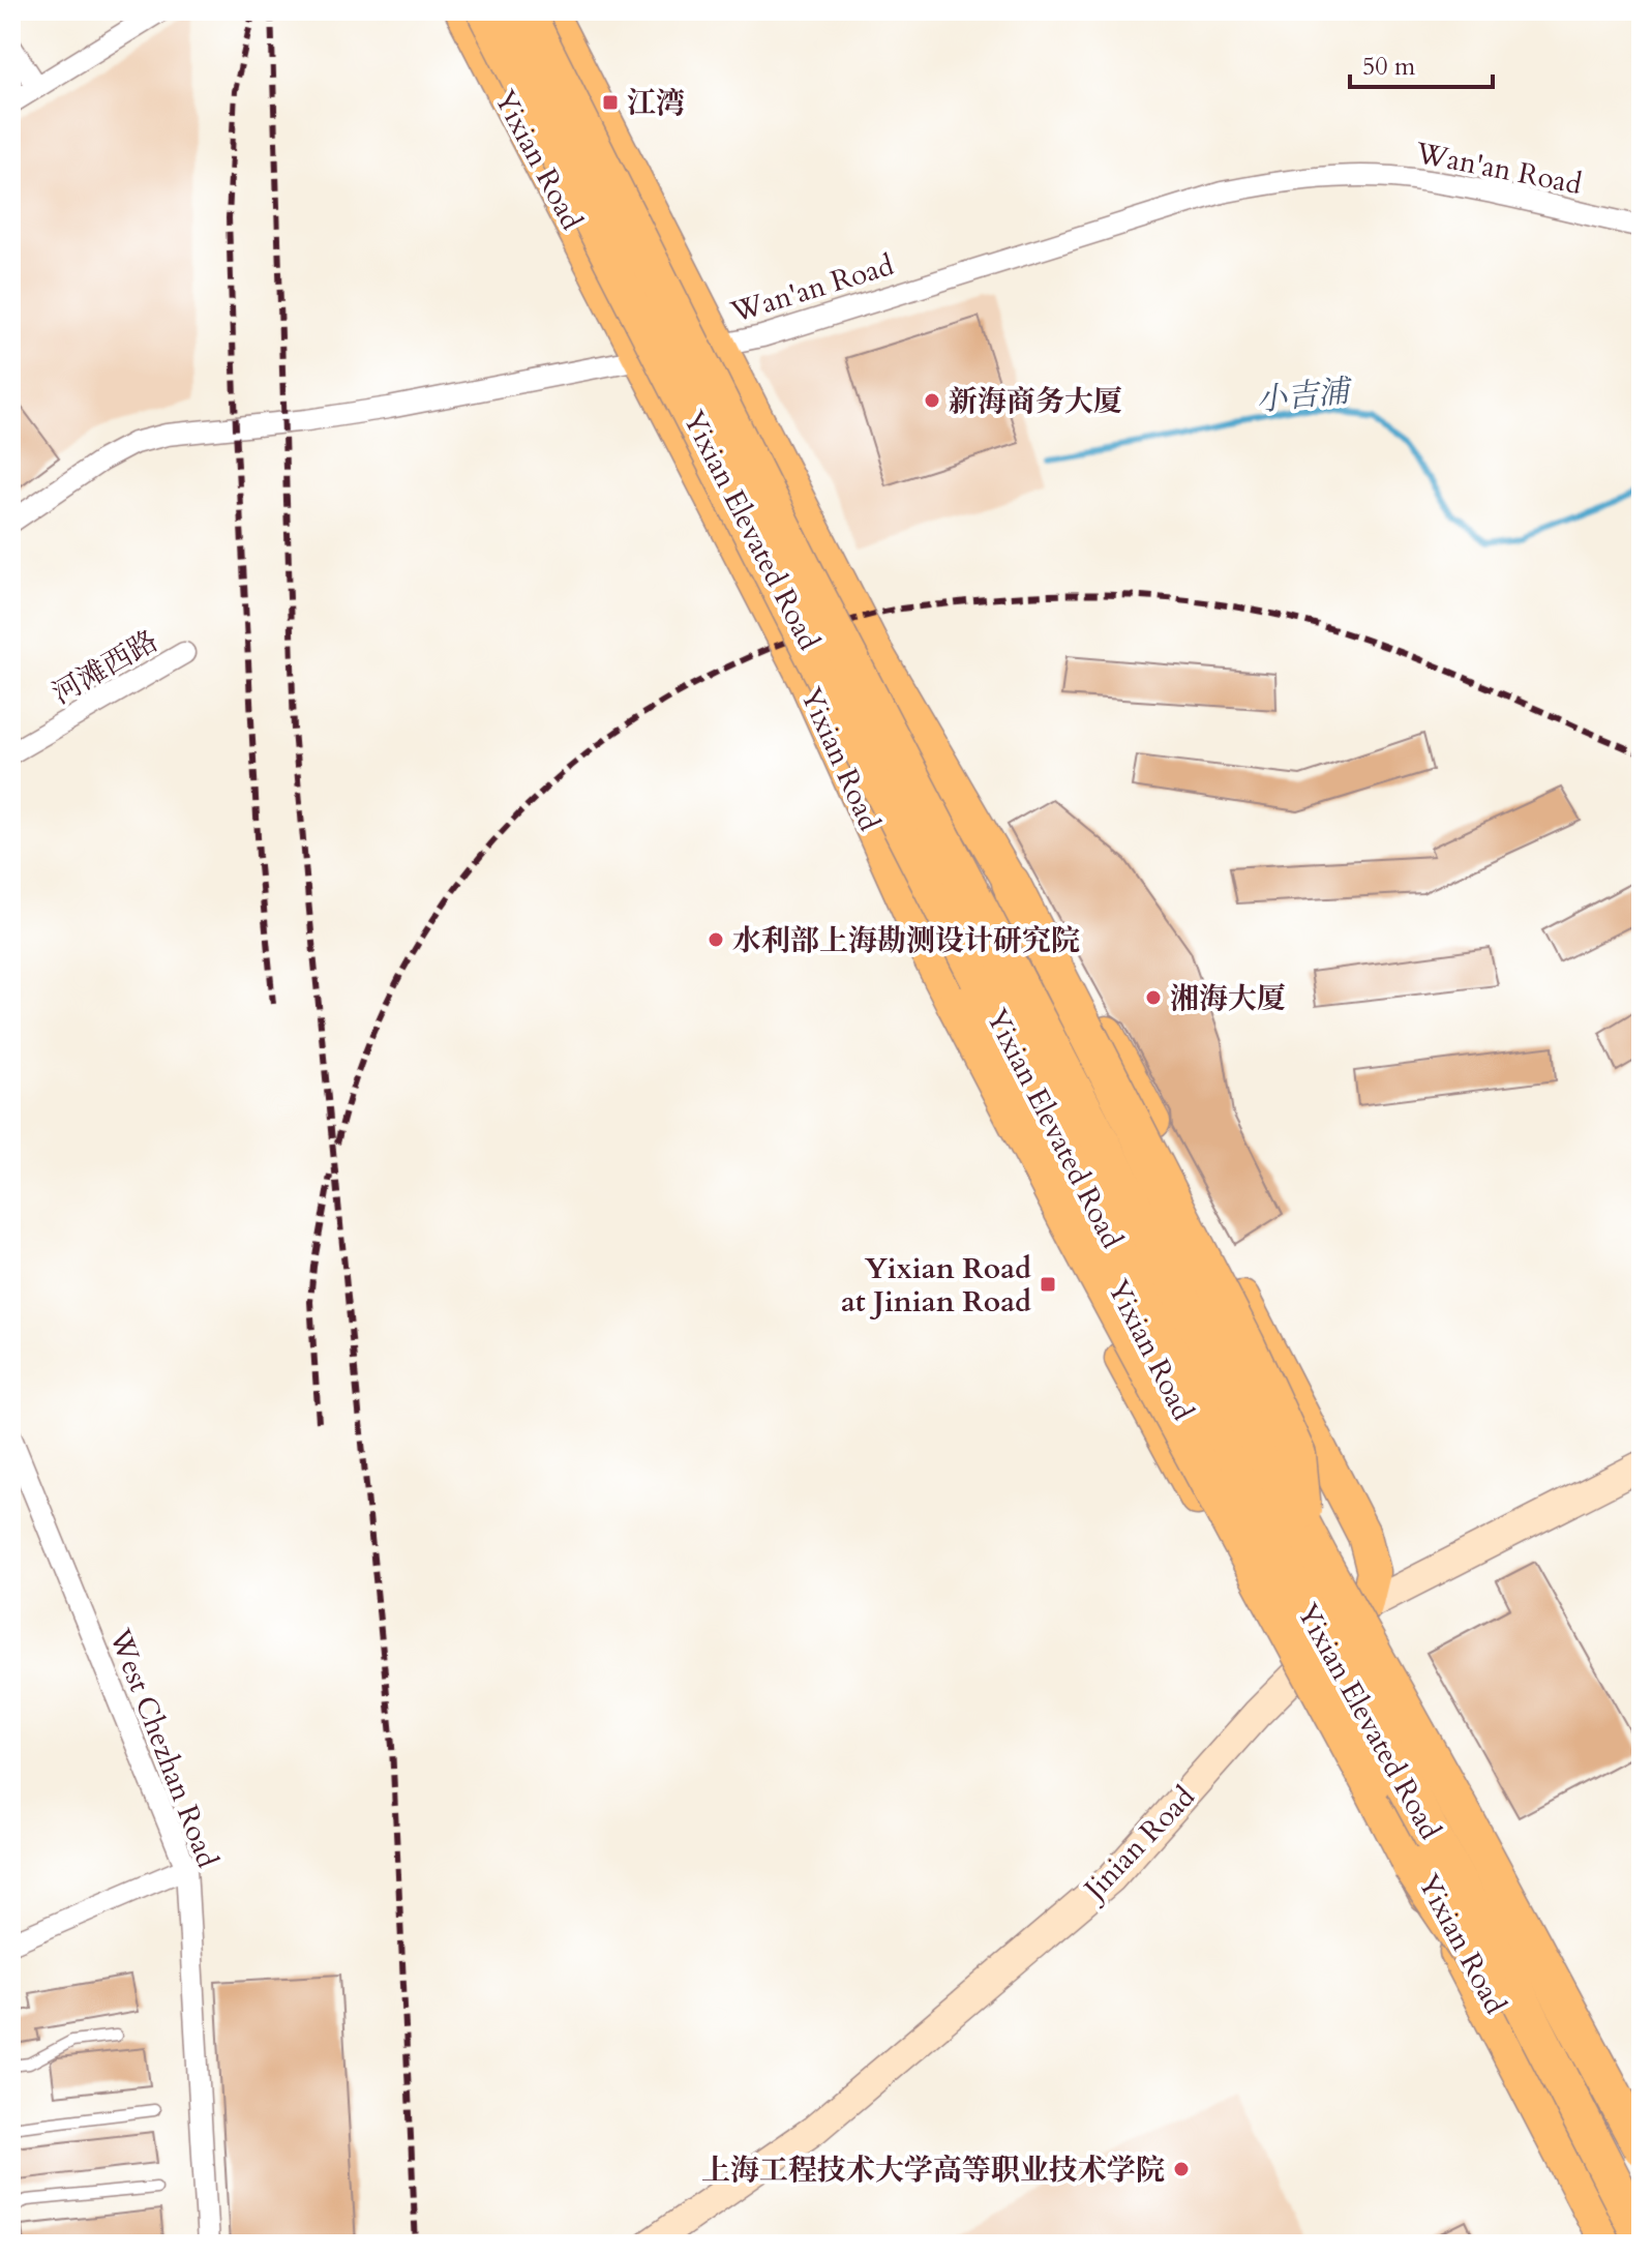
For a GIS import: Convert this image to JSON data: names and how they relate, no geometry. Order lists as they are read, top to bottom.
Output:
{
  "streets": {
    "highway": ["Yixian Elevated Road"],
    "main road": ["Yixian Road"],
    "street": [
      "Wan'an Road",
      "河滩西路",
      "West Chezhan Road",
      "Jinian Road"
    ]
  },
  "crossings": [
    ["Yixian Road", "Wan'an Road"],
    ["Yixian Road", "Jinian Road"]
  ],
  "water": ["小吉浦"],
  "places": {
    "transit": ["江湾", "Yixian Road at Jinian Road"],
    "other": [
      "新海商务大厦",
      "水利部上海勘测设计研究院",
      "湘海大厦",
      "上海工程技术大学高等职业技术学院"
    ]
  },
  "scale_bar": "50 m"
}
